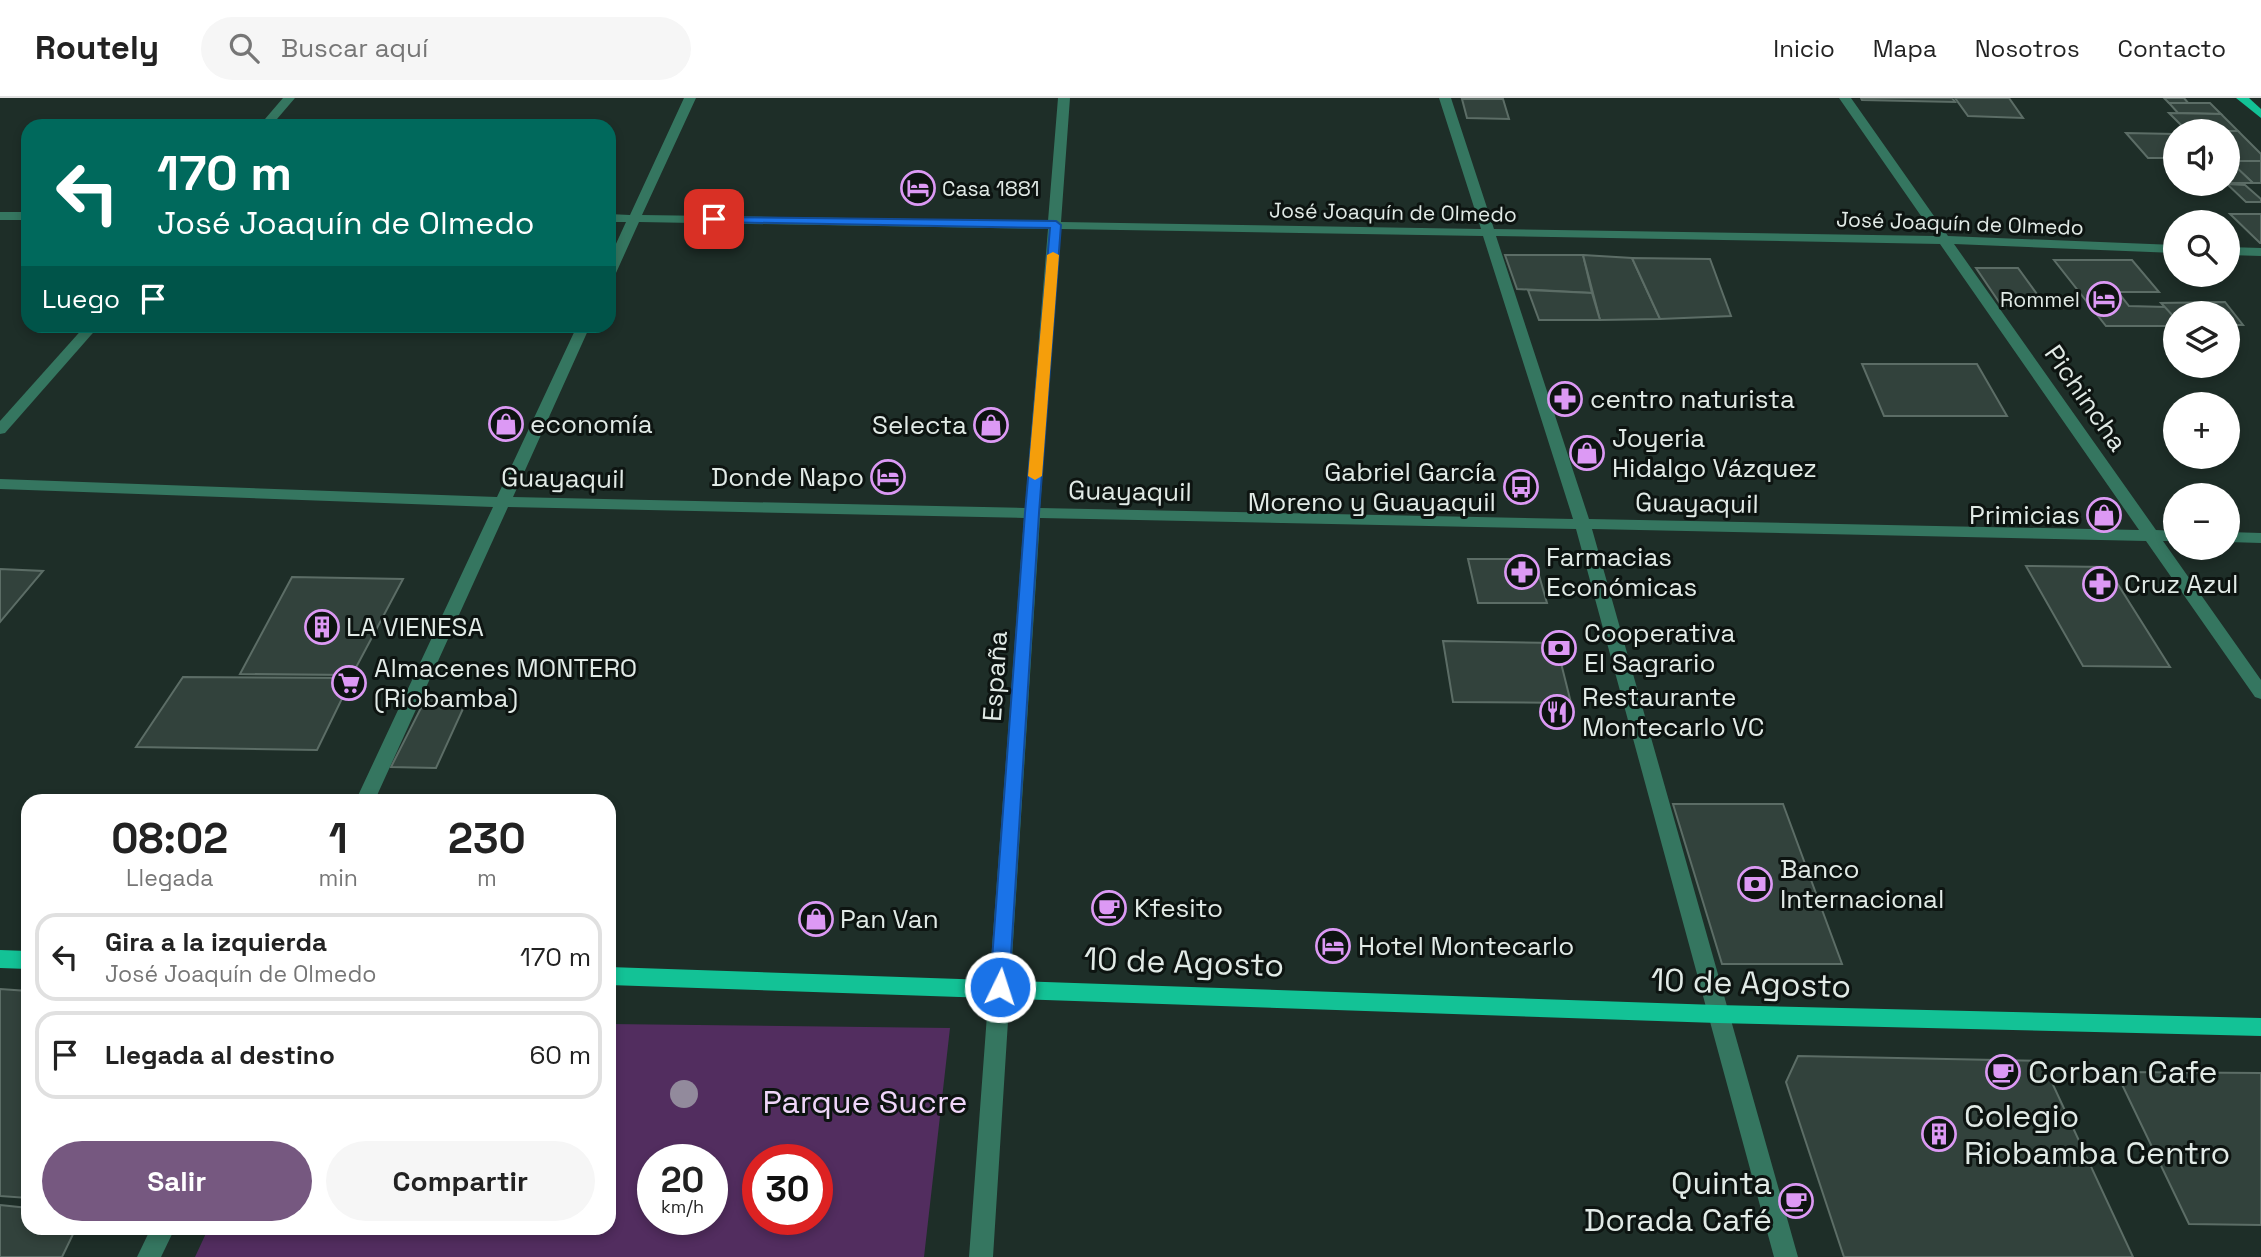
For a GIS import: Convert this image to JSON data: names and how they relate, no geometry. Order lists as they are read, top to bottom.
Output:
{
  "streets": {
    "main road": ["10 de Agosto"],
    "street": [
      "José Joaquín de Olmedo",
      "Pichincha",
      "Guayaquil",
      "España"
    ]
  },
  "crossings": [
    ["José Joaquín de Olmedo", "Pichincha"],
    ["José Joaquín de Olmedo", "España"],
    ["Pichincha", "Guayaquil"],
    ["Guayaquil", "España"],
    ["España", "10 de Agosto"]
  ],
  "parks": ["Parque Sucre"],
  "places": {
    "hotel": [
      "Casa 1881",
      "Rommel",
      "Donde Napo",
      "Hotel Montecarlo"
    ],
    "pharmacy": ["centro naturista", "Farmacias Económicas", "Cruz Azul"],
    "shop": [
      "economía",
      "Selecta",
      "Joyeria Hidalgo Vázquez",
      "Primicias",
      "Pan Van"
    ],
    "bus stop": ["Gabriel García Moreno y Guayaquil"],
    "building": ["LA VIENESA", "Colegio Riobamba Centro"],
    "bank": ["Cooperativa El Sagrario", "Banco Internacional"],
    "supermarket": ["Almacenes MONTERO (Riobamba)"],
    "restaurant": ["Restaurante Montecarlo VC"],
    "cafe": ["Kfesito", "Corban Cafe", "Quinta Dorada Café"]
  },
  "page": {
    "header": "Routely",
    "search": "Buscar aquí",
    "nav": [
      "Inicio",
      "Mapa",
      "Nosotros",
      "Contacto"
    ],
    "map_buttons": ["+", "−"],
    "turn": ["170 m", "José Joaquín de Olmedo"],
    "then": "Luego",
    "eta": [
      "08:02",
      "Llegada",
      "1",
      "min",
      "230",
      "m"
    ],
    "list": [
      {
        "name": "Gira a la izquierda",
        "note": "José Joaquín de Olmedo",
        "value": "170 m"
      },
      {
        "name": "Llegada al destino",
        "value": "60 m"
      }
    ],
    "buttons": ["Salir", "Compartir"],
    "speed": "20 km/h",
    "limit": "30"
  }
}
